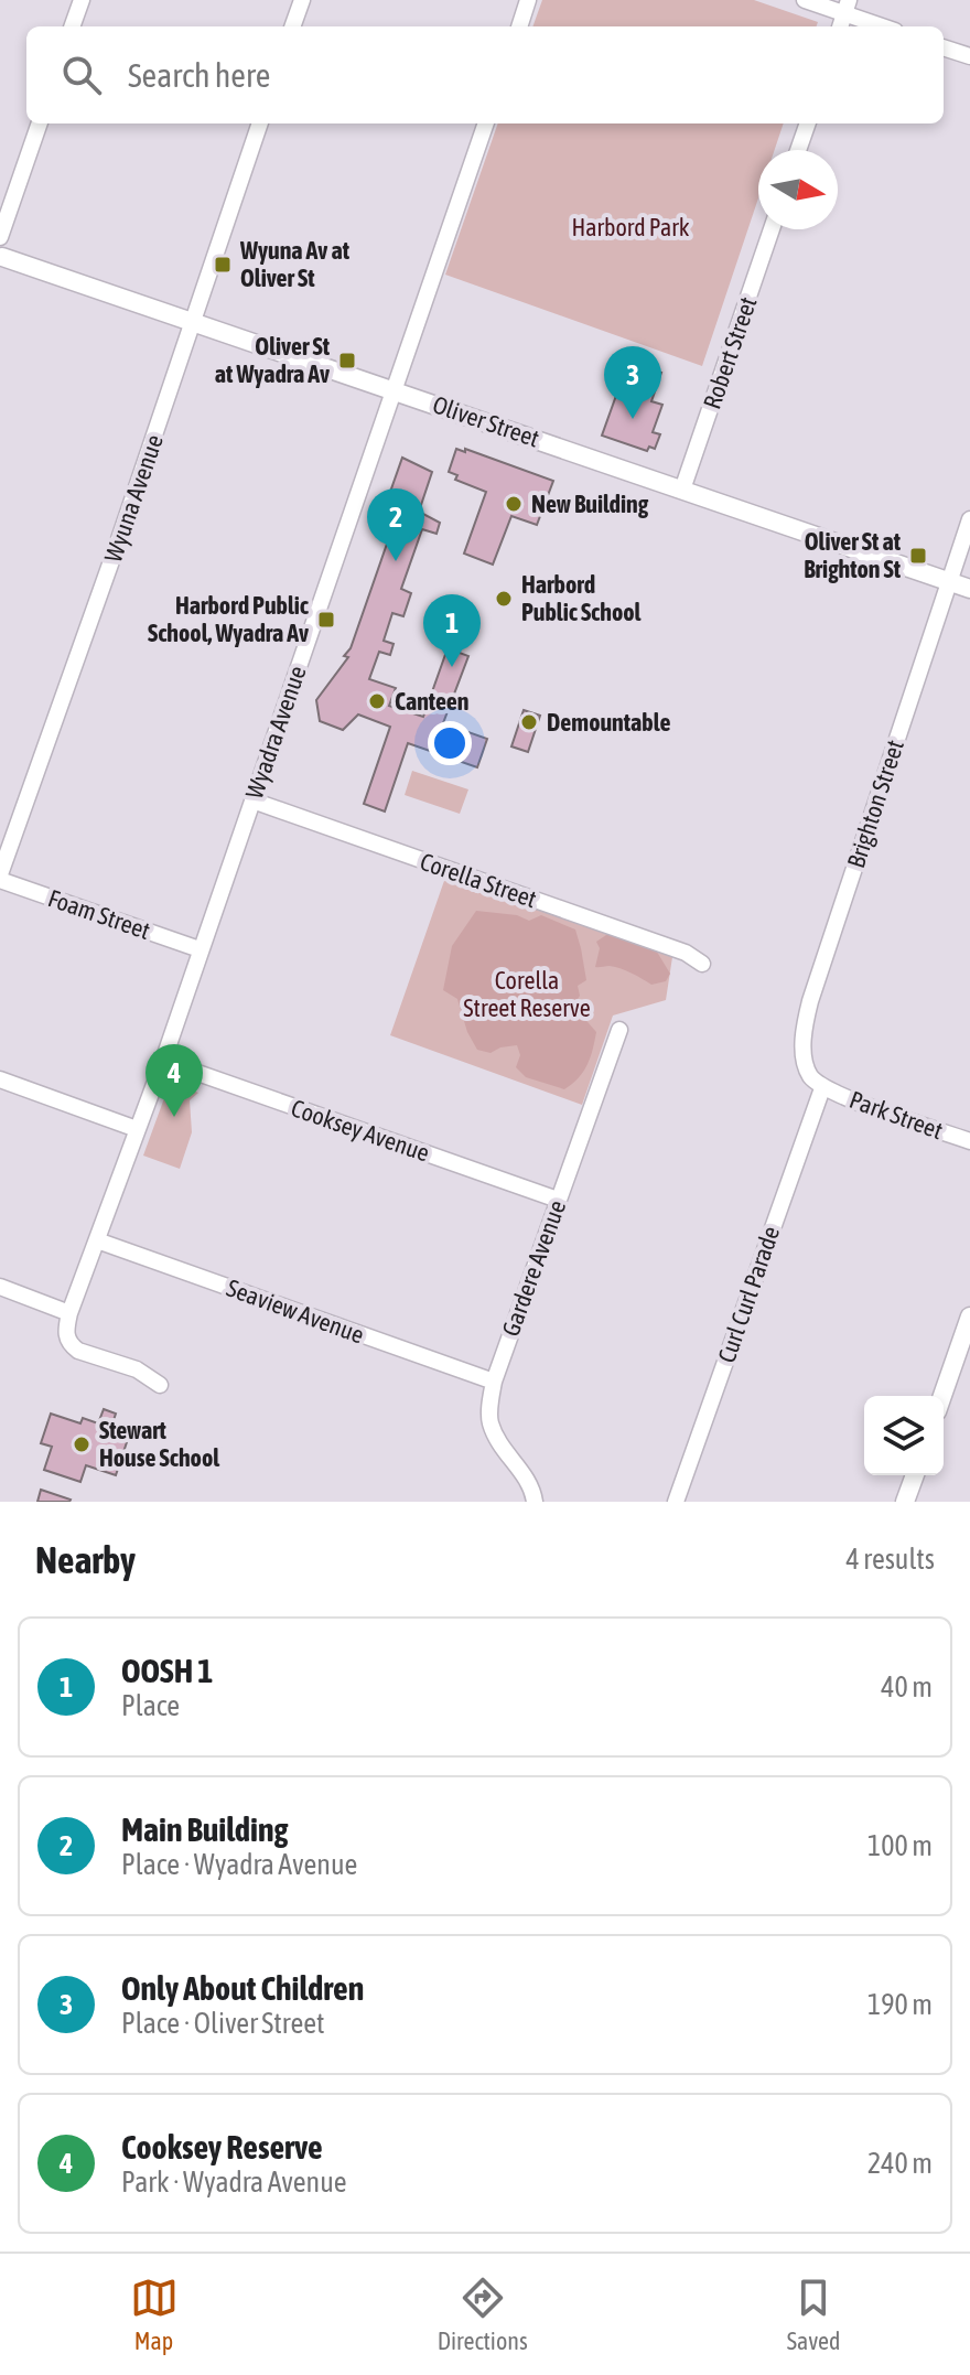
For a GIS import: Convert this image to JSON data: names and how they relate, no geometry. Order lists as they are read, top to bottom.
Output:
{
  "streets": {
    "main road": ["Oliver Street"],
    "street": [
      "Robert Street",
      "Wyuna Avenue",
      "Wyadra Avenue",
      "Brighton Street",
      "Corella Street",
      "Foam Street",
      "Park Street",
      "Cooksey Avenue",
      "Gardere Avenue",
      "Curl Curl Parade",
      "Seaview Avenue"
    ]
  },
  "crossings": [
    ["Robert Street", "Oliver Street"],
    ["Oliver Street", "Wyuna Avenue"],
    ["Oliver Street", "Wyadra Avenue"],
    ["Oliver Street", "Brighton Street"],
    ["Wyuna Avenue", "Foam Street"],
    ["Wyadra Avenue", "Corella Street"],
    ["Wyadra Avenue", "Foam Street"],
    ["Wyadra Avenue", "Cooksey Avenue"],
    ["Wyadra Avenue", "Seaview Avenue"],
    ["Brighton Street", "Park Street"],
    ["Brighton Street", "Curl Curl Parade"],
    ["Park Street", "Curl Curl Parade"],
    ["Cooksey Avenue", "Gardere Avenue"],
    ["Gardere Avenue", "Seaview Avenue"]
  ],
  "parks": ["Harbord Park", "Corella Street Reserve"],
  "places": {
    "transit": [
      "Wyuna Av at Oliver St",
      "Oliver St at Wyadra Av",
      "Oliver St at Brighton St",
      "Harbord Public School, Wyadra Av"
    ],
    "other": [
      "New Building",
      "Harbord Public School",
      "Canteen",
      "Demountable",
      "Stewart House School"
    ]
  },
  "north": "right",
  "page": {
    "search": "Search here",
    "pins": [
      "3",
      "2",
      "1",
      "4"
    ],
    "heading": ["Nearby", "4 results"],
    "list": [
      {
        "mark": "1",
        "name": "OOSH 1",
        "note": "Place",
        "value": "40 m"
      },
      {
        "mark": "2",
        "name": "Main Building",
        "note": "Place · Wyadra Avenue",
        "value": "100 m"
      },
      {
        "mark": "3",
        "name": "Only About Children",
        "note": "Place · Oliver Street",
        "value": "190 m"
      },
      {
        "mark": "4",
        "name": "Cooksey Reserve",
        "note": "Park · Wyadra Avenue",
        "value": "240 m"
      }
    ],
    "nav": ["Map", "Directions", "Saved"]
  }
}
